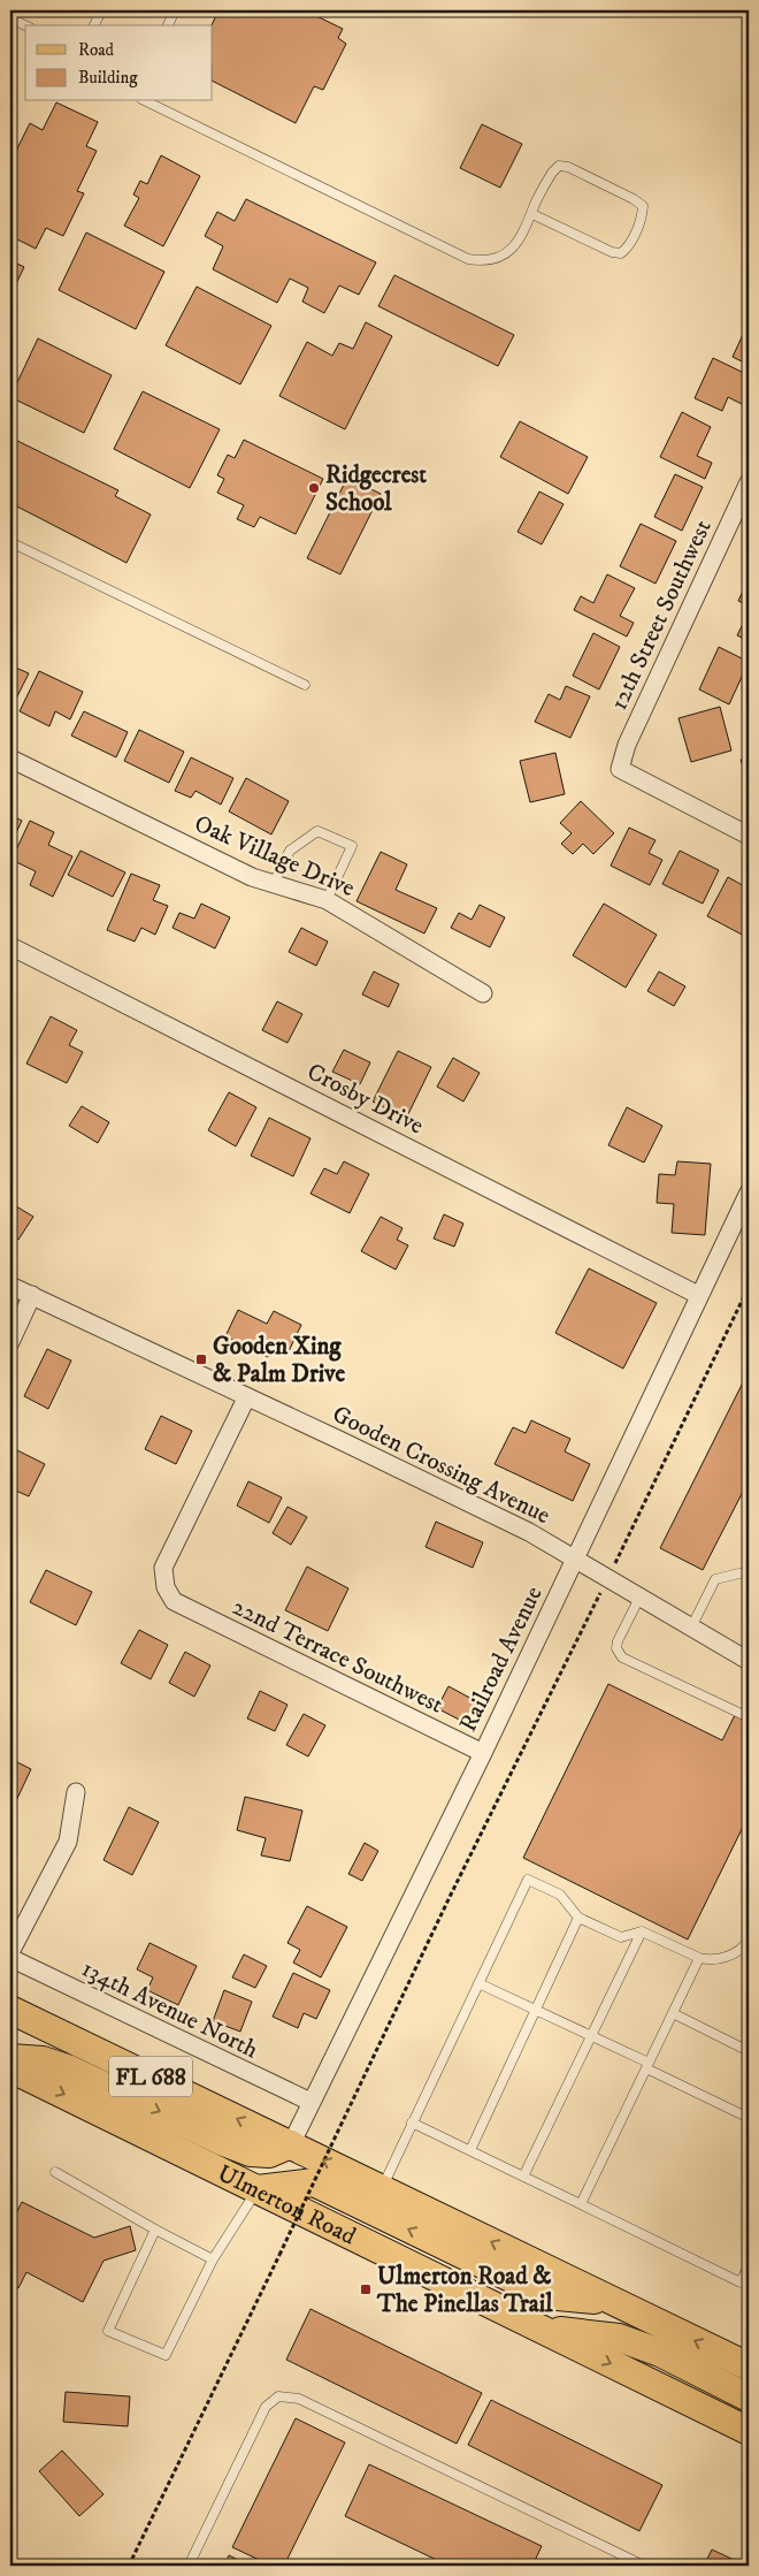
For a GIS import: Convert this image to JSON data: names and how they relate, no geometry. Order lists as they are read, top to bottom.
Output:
{
  "streets": {
    "main road": ["FL 688", "Ulmerton Road"],
    "street": [
      "12th Street Southwest",
      "Oak Village Drive",
      "Crosby Drive",
      "Gooden Crossing Avenue",
      "22nd Terrace Southwest",
      "Railroad Avenue",
      "134th Avenue North"
    ]
  },
  "crossings": [
    ["Crosby Drive", "Railroad Avenue"],
    ["Gooden Crossing Avenue", "22nd Terrace Southwest"],
    ["Gooden Crossing Avenue", "Railroad Avenue"],
    ["22nd Terrace Southwest", "Railroad Avenue"],
    ["Railroad Avenue", "134th Avenue North"],
    ["Railroad Avenue", "FL 688"]
  ],
  "places": {
    "other": ["Ridgecrest School"],
    "transit": ["Gooden Xing & Palm Drive", "Ulmerton Road & The Pinellas Trail"]
  },
  "legend": ["Road", "Building"]
}
